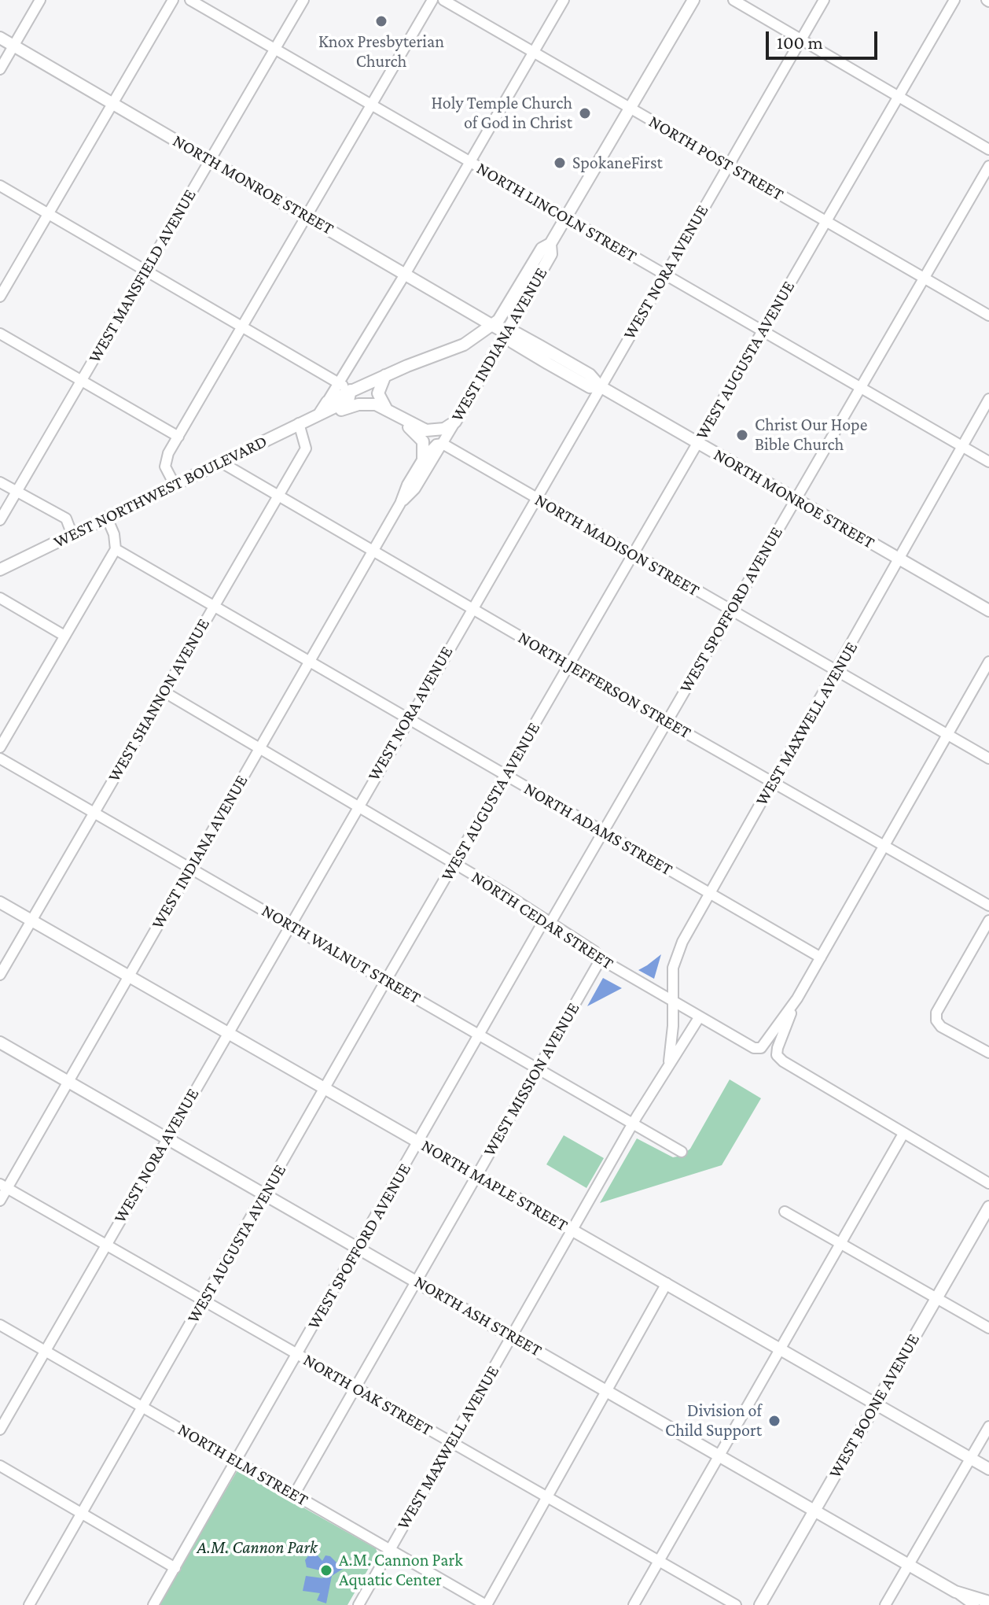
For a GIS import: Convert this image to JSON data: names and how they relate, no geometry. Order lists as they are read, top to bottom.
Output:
{
  "streets": {
    "main road": [
      "NORTH MONROE STREET",
      "WEST INDIANA AVENUE",
      "WEST NORTHWEST BOULEVARD",
      "NORTH MAPLE STREET",
      "NORTH ASH STREET",
      "WEST BOONE AVENUE"
    ],
    "street": [
      "NORTH POST STREET",
      "NORTH LINCOLN STREET",
      "WEST NORA AVENUE",
      "WEST MANSFIELD AVENUE",
      "WEST AUGUSTA AVENUE",
      "NORTH MADISON STREET",
      "WEST SPOFFORD AVENUE",
      "NORTH JEFFERSON STREET",
      "WEST SHANNON AVENUE",
      "WEST MAXWELL AVENUE",
      "NORTH ADAMS STREET",
      "NORTH CEDAR STREET",
      "NORTH WALNUT STREET",
      "WEST MISSION AVENUE",
      "NORTH OAK STREET",
      "NORTH ELM STREET"
    ]
  },
  "crossings": [
    ["NORTH POST STREET", "WEST NORA AVENUE"],
    ["NORTH POST STREET", "WEST INDIANA AVENUE"],
    ["NORTH POST STREET", "WEST AUGUSTA AVENUE"],
    ["NORTH POST STREET", "WEST SPOFFORD AVENUE"],
    ["NORTH MONROE STREET", "WEST NORA AVENUE"],
    ["NORTH MONROE STREET", "WEST MANSFIELD AVENUE"],
    ["NORTH MONROE STREET", "WEST INDIANA AVENUE"],
    ["NORTH MONROE STREET", "WEST AUGUSTA AVENUE"],
    ["NORTH MONROE STREET", "WEST SPOFFORD AVENUE"],
    ["NORTH MONROE STREET", "WEST MAXWELL AVENUE"],
    ["NORTH LINCOLN STREET", "WEST NORA AVENUE"],
    ["NORTH LINCOLN STREET", "WEST MANSFIELD AVENUE"],
    ["NORTH LINCOLN STREET", "WEST INDIANA AVENUE"],
    ["NORTH LINCOLN STREET", "WEST AUGUSTA AVENUE"],
    ["NORTH LINCOLN STREET", "WEST SPOFFORD AVENUE"],
    ["NORTH LINCOLN STREET", "WEST MAXWELL AVENUE"],
    ["WEST NORA AVENUE", "NORTH MADISON STREET"],
    ["WEST NORA AVENUE", "NORTH JEFFERSON STREET"],
    ["WEST NORA AVENUE", "NORTH ADAMS STREET"],
    ["WEST NORA AVENUE", "NORTH CEDAR STREET"],
    ["WEST NORA AVENUE", "NORTH WALNUT STREET"],
    ["WEST NORA AVENUE", "NORTH MAPLE STREET"],
    ["WEST NORA AVENUE", "NORTH ASH STREET"],
    ["WEST NORA AVENUE", "NORTH OAK STREET"],
    ["WEST NORA AVENUE", "NORTH ELM STREET"],
    ["WEST INDIANA AVENUE", "WEST NORTHWEST BOULEVARD"],
    ["WEST INDIANA AVENUE", "NORTH MADISON STREET"],
    ["WEST INDIANA AVENUE", "NORTH JEFFERSON STREET"],
    ["WEST INDIANA AVENUE", "NORTH ADAMS STREET"],
    ["WEST INDIANA AVENUE", "NORTH CEDAR STREET"],
    ["WEST INDIANA AVENUE", "NORTH WALNUT STREET"],
    ["WEST INDIANA AVENUE", "NORTH MAPLE STREET"],
    ["WEST INDIANA AVENUE", "NORTH ASH STREET"],
    ["WEST INDIANA AVENUE", "NORTH OAK STREET"],
    ["WEST AUGUSTA AVENUE", "NORTH MADISON STREET"],
    ["WEST AUGUSTA AVENUE", "NORTH JEFFERSON STREET"],
    ["WEST AUGUSTA AVENUE", "NORTH ADAMS STREET"],
    ["WEST AUGUSTA AVENUE", "NORTH CEDAR STREET"],
    ["WEST AUGUSTA AVENUE", "NORTH WALNUT STREET"],
    ["WEST AUGUSTA AVENUE", "NORTH MAPLE STREET"],
    ["WEST AUGUSTA AVENUE", "NORTH ASH STREET"],
    ["WEST AUGUSTA AVENUE", "NORTH OAK STREET"],
    ["WEST AUGUSTA AVENUE", "NORTH ELM STREET"],
    ["WEST NORTHWEST BOULEVARD", "NORTH JEFFERSON STREET"],
    ["WEST NORTHWEST BOULEVARD", "WEST SHANNON AVENUE"],
    ["NORTH MADISON STREET", "WEST SPOFFORD AVENUE"],
    ["NORTH MADISON STREET", "WEST MAXWELL AVENUE"],
    ["WEST SPOFFORD AVENUE", "NORTH JEFFERSON STREET"],
    ["WEST SPOFFORD AVENUE", "NORTH ADAMS STREET"],
    ["WEST SPOFFORD AVENUE", "NORTH CEDAR STREET"],
    ["WEST SPOFFORD AVENUE", "NORTH WALNUT STREET"],
    ["WEST SPOFFORD AVENUE", "NORTH MAPLE STREET"],
    ["WEST SPOFFORD AVENUE", "NORTH ASH STREET"],
    ["WEST SPOFFORD AVENUE", "NORTH OAK STREET"],
    ["WEST SPOFFORD AVENUE", "NORTH ELM STREET"],
    ["NORTH JEFFERSON STREET", "WEST SHANNON AVENUE"],
    ["NORTH JEFFERSON STREET", "WEST MAXWELL AVENUE"],
    ["WEST SHANNON AVENUE", "NORTH ADAMS STREET"],
    ["WEST SHANNON AVENUE", "NORTH CEDAR STREET"],
    ["WEST SHANNON AVENUE", "NORTH WALNUT STREET"],
    ["WEST SHANNON AVENUE", "NORTH MAPLE STREET"],
    ["WEST MAXWELL AVENUE", "NORTH ADAMS STREET"],
    ["WEST MAXWELL AVENUE", "NORTH CEDAR STREET"],
    ["WEST MAXWELL AVENUE", "NORTH WALNUT STREET"],
    ["WEST MAXWELL AVENUE", "NORTH MAPLE STREET"],
    ["WEST MAXWELL AVENUE", "NORTH ASH STREET"],
    ["WEST MAXWELL AVENUE", "NORTH OAK STREET"],
    ["WEST MAXWELL AVENUE", "NORTH ELM STREET"],
    ["NORTH CEDAR STREET", "WEST MISSION AVENUE"],
    ["NORTH WALNUT STREET", "WEST MISSION AVENUE"],
    ["WEST MISSION AVENUE", "NORTH MAPLE STREET"],
    ["WEST MISSION AVENUE", "NORTH ASH STREET"],
    ["WEST MISSION AVENUE", "NORTH OAK STREET"],
    ["WEST MISSION AVENUE", "NORTH ELM STREET"],
    ["NORTH MAPLE STREET", "WEST BOONE AVENUE"],
    ["NORTH ASH STREET", "WEST BOONE AVENUE"]
  ],
  "parks": ["A.M. Cannon Park"],
  "places": [
    "Knox Presbyterian Church",
    "Holy Temple Church of God in Christ",
    "SpokaneFirst",
    "Christ Our Hope Bible Church",
    "Division of Child Support",
    "A.M. Cannon Park Aquatic Center"
  ],
  "scale_bar": "100 m"
}
